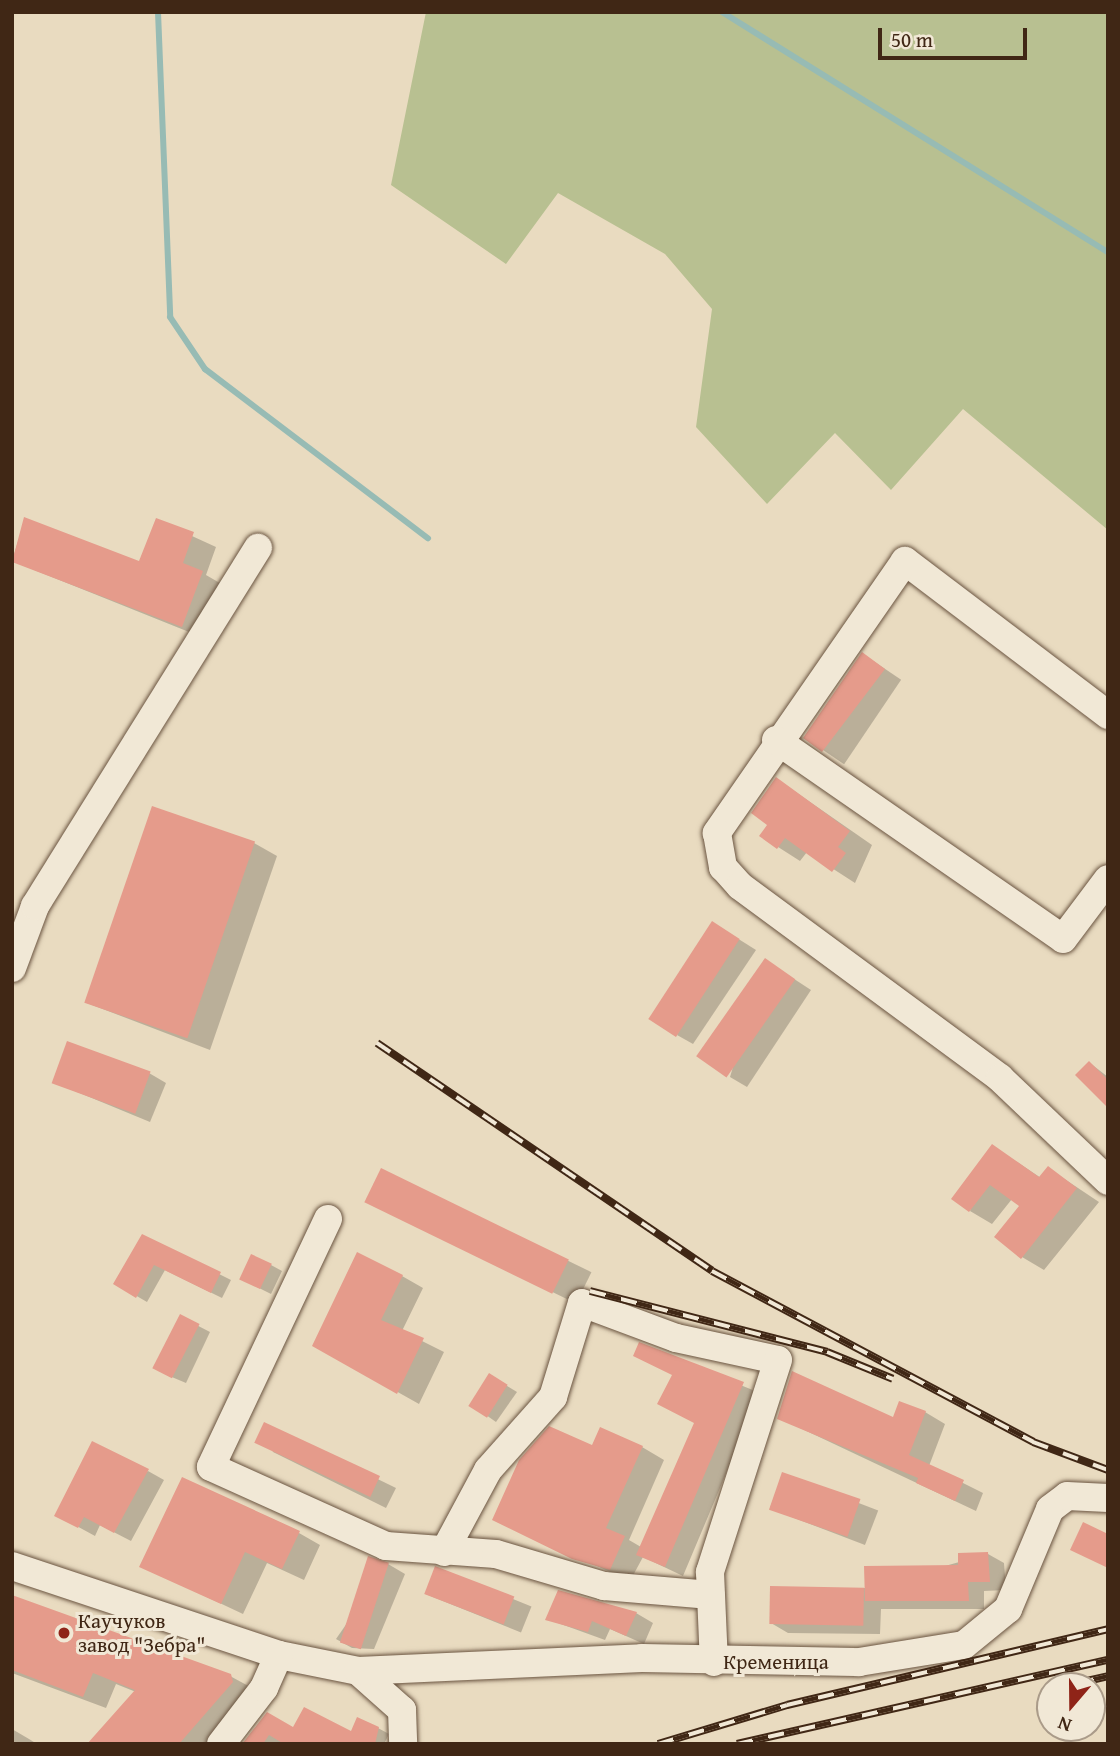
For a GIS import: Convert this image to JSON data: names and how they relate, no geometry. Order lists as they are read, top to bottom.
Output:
{
  "streets": {
    "street": ["Кременица"]
  },
  "places": ["Каучуков завод \"Зебра\""],
  "scale_bar": "50 m",
  "north": "bottom"
}
